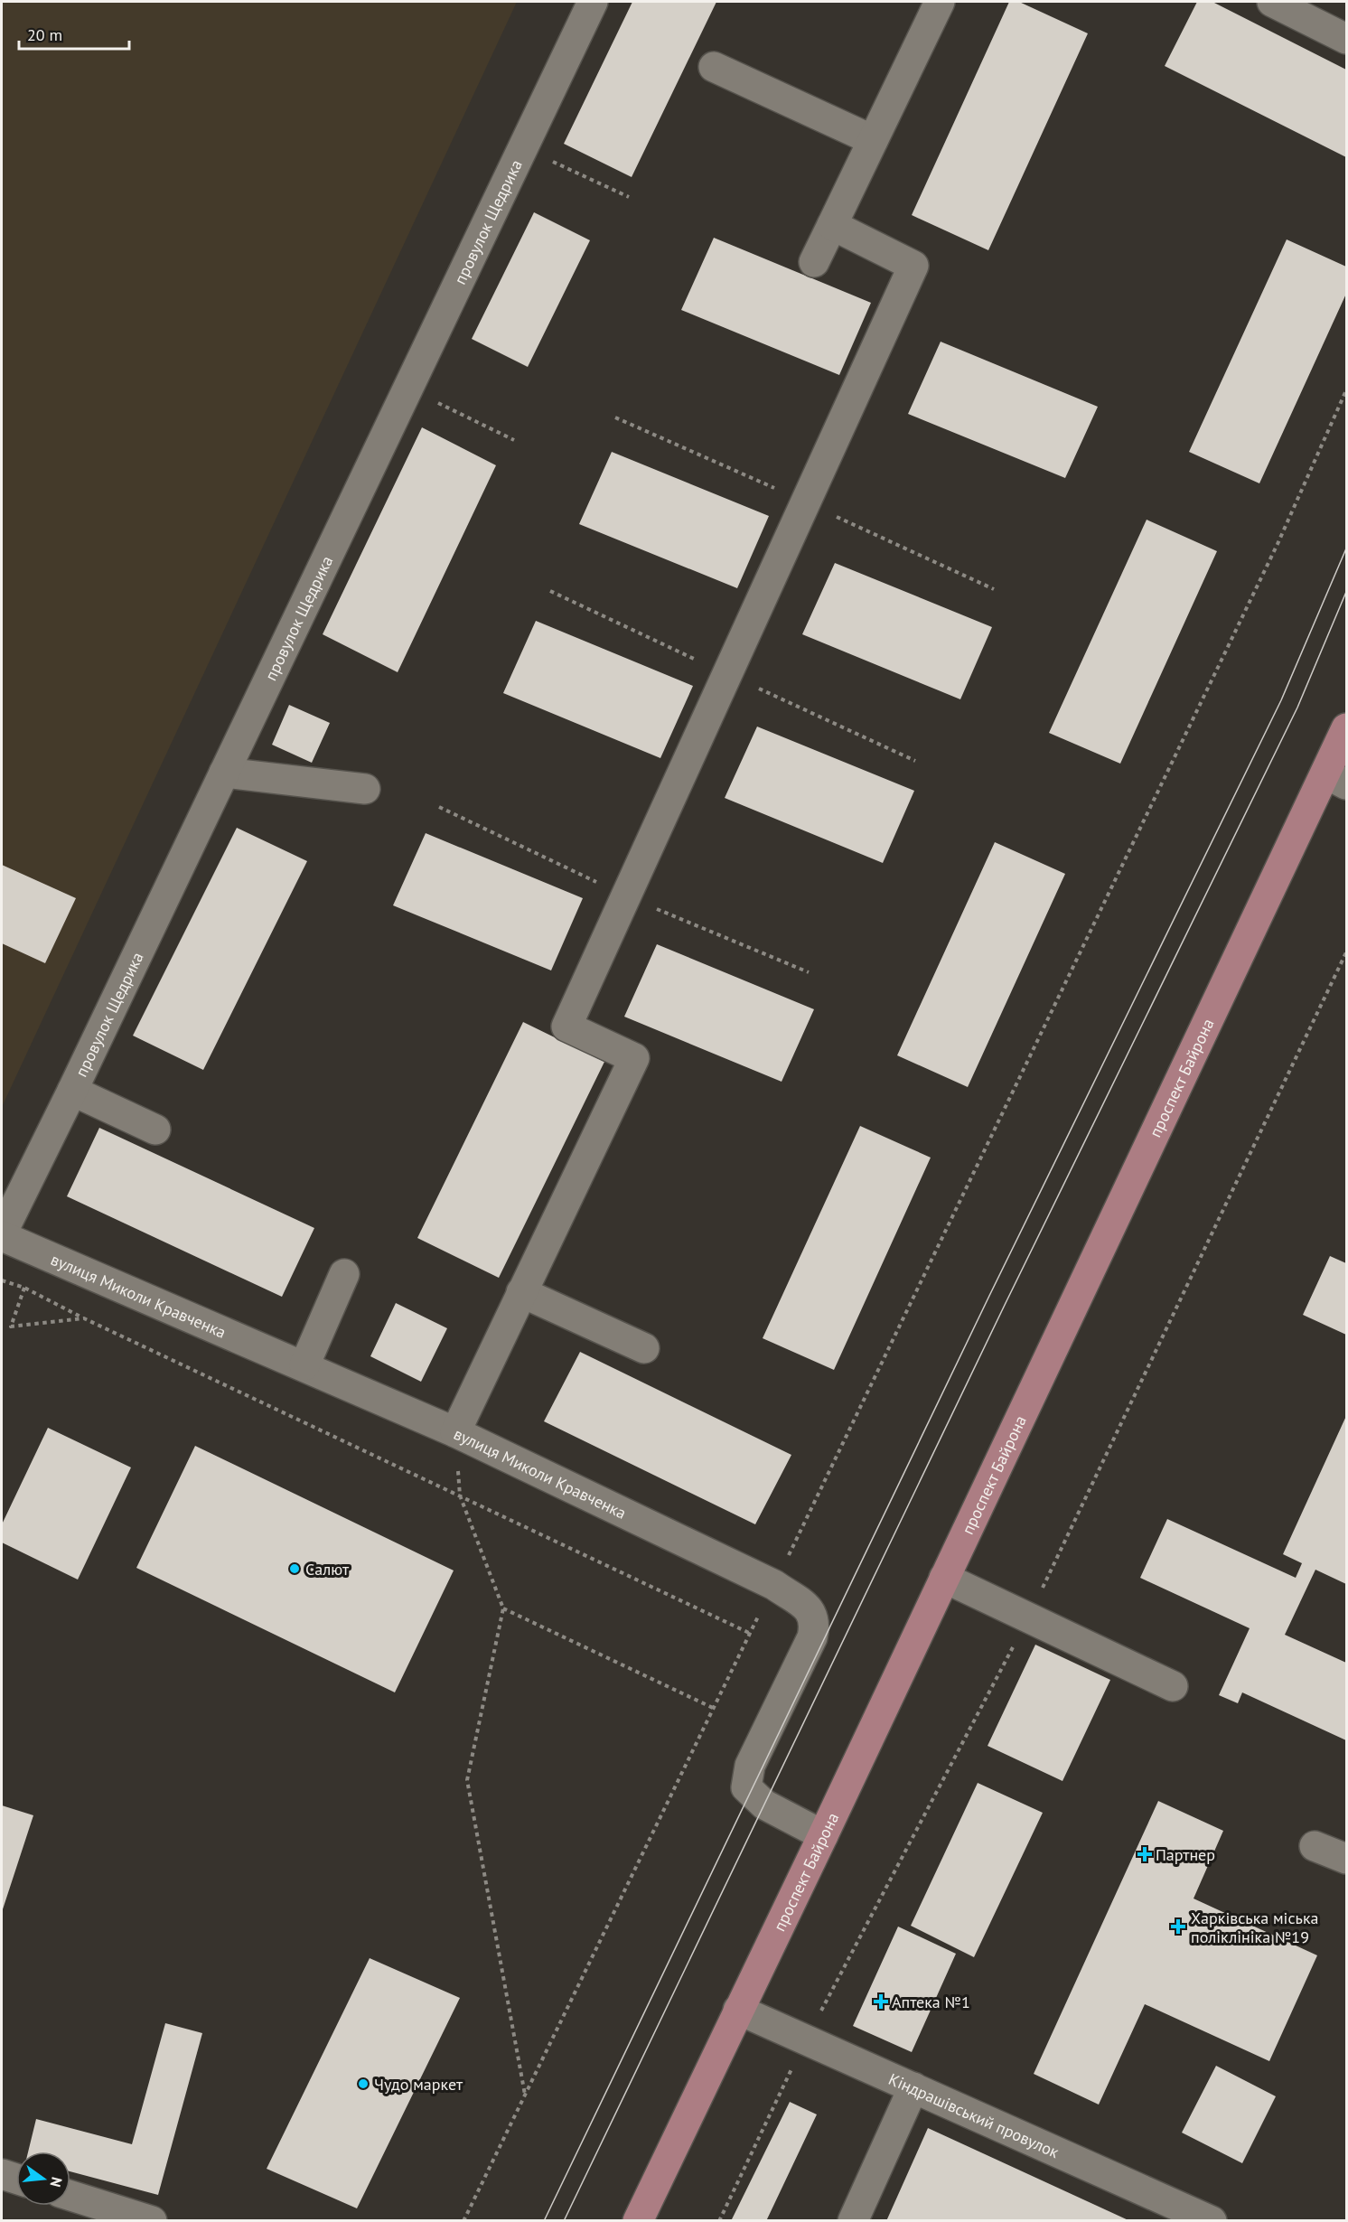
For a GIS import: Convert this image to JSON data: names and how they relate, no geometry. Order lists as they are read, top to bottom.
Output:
{
  "streets": {
    "main road": ["проспект Байрона"],
    "street": ["провулок Щедрика", "вулиця Миколи Кравченка", "Кіндрашівський провулок"]
  },
  "crossings": [
    ["провулок Щедрика", "вулиця Миколи Кравченка"],
    ["проспект Байрона", "вулиця Миколи Кравченка"],
    ["проспект Байрона", "Кіндрашівський провулок"]
  ],
  "places": {
    "other": ["Салют", "Чудо маркет"],
    "health": ["Партнер", "Харківська міська поліклініка №19", "Аптека №1"]
  },
  "scale_bar": "20 m",
  "north": "right"
}
